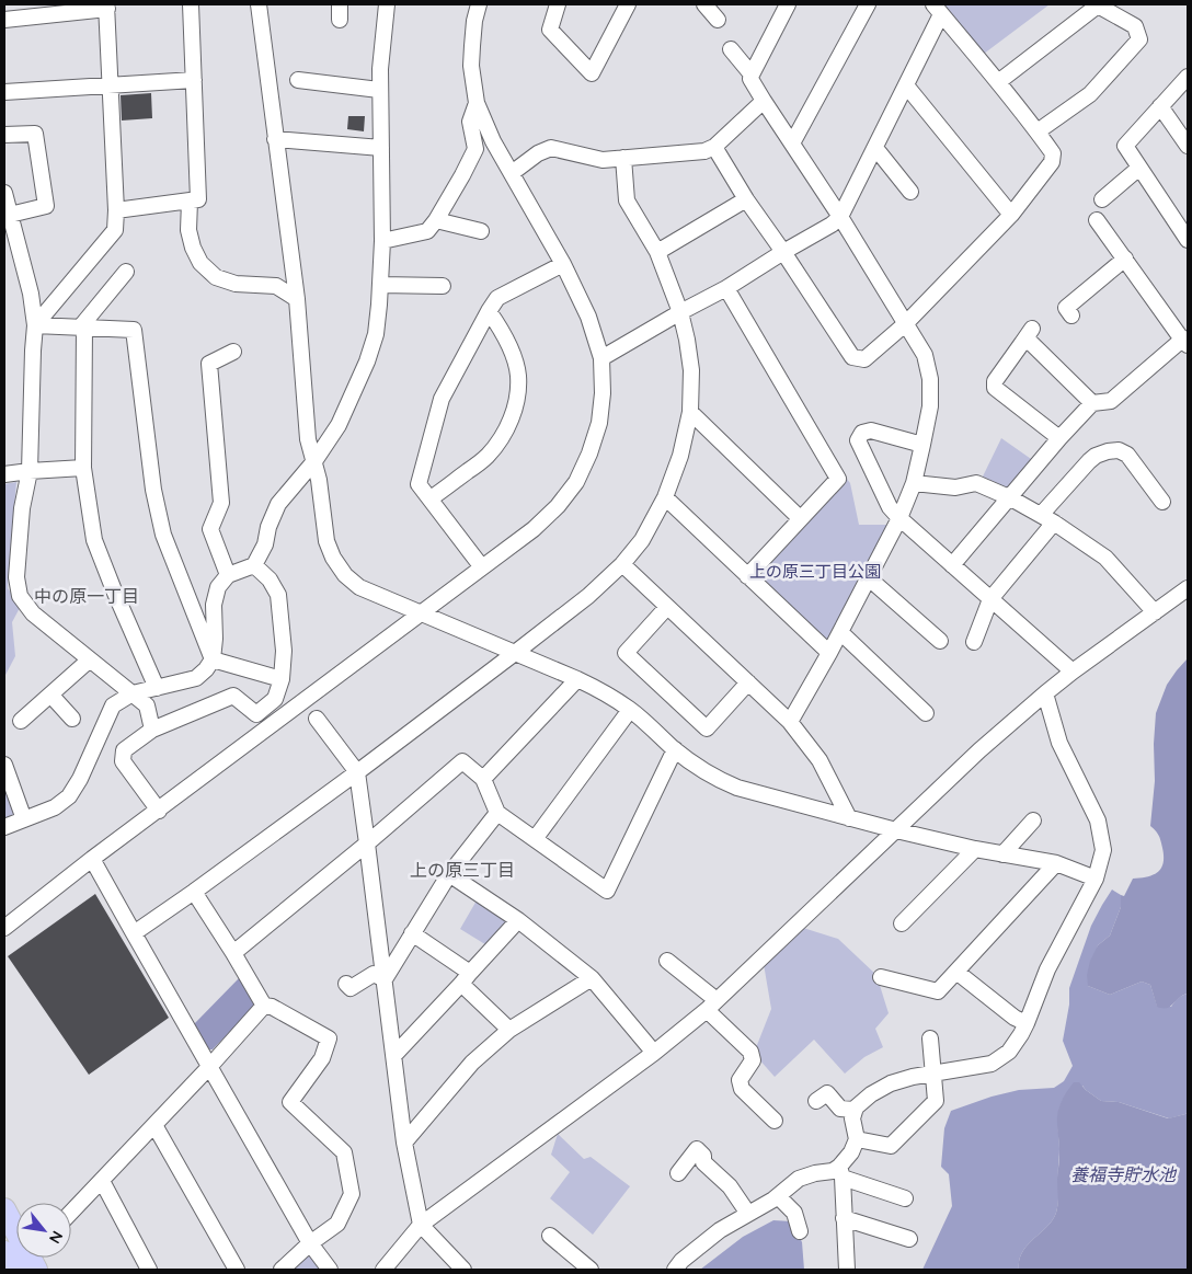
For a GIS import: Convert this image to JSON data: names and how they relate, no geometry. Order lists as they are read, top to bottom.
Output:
{
  "districts": ["中の原一丁目", "上の原三丁目"],
  "water": ["養福寺貯水池"],
  "parks": ["上の原三丁目公園"],
  "north": "bottom right"
}
